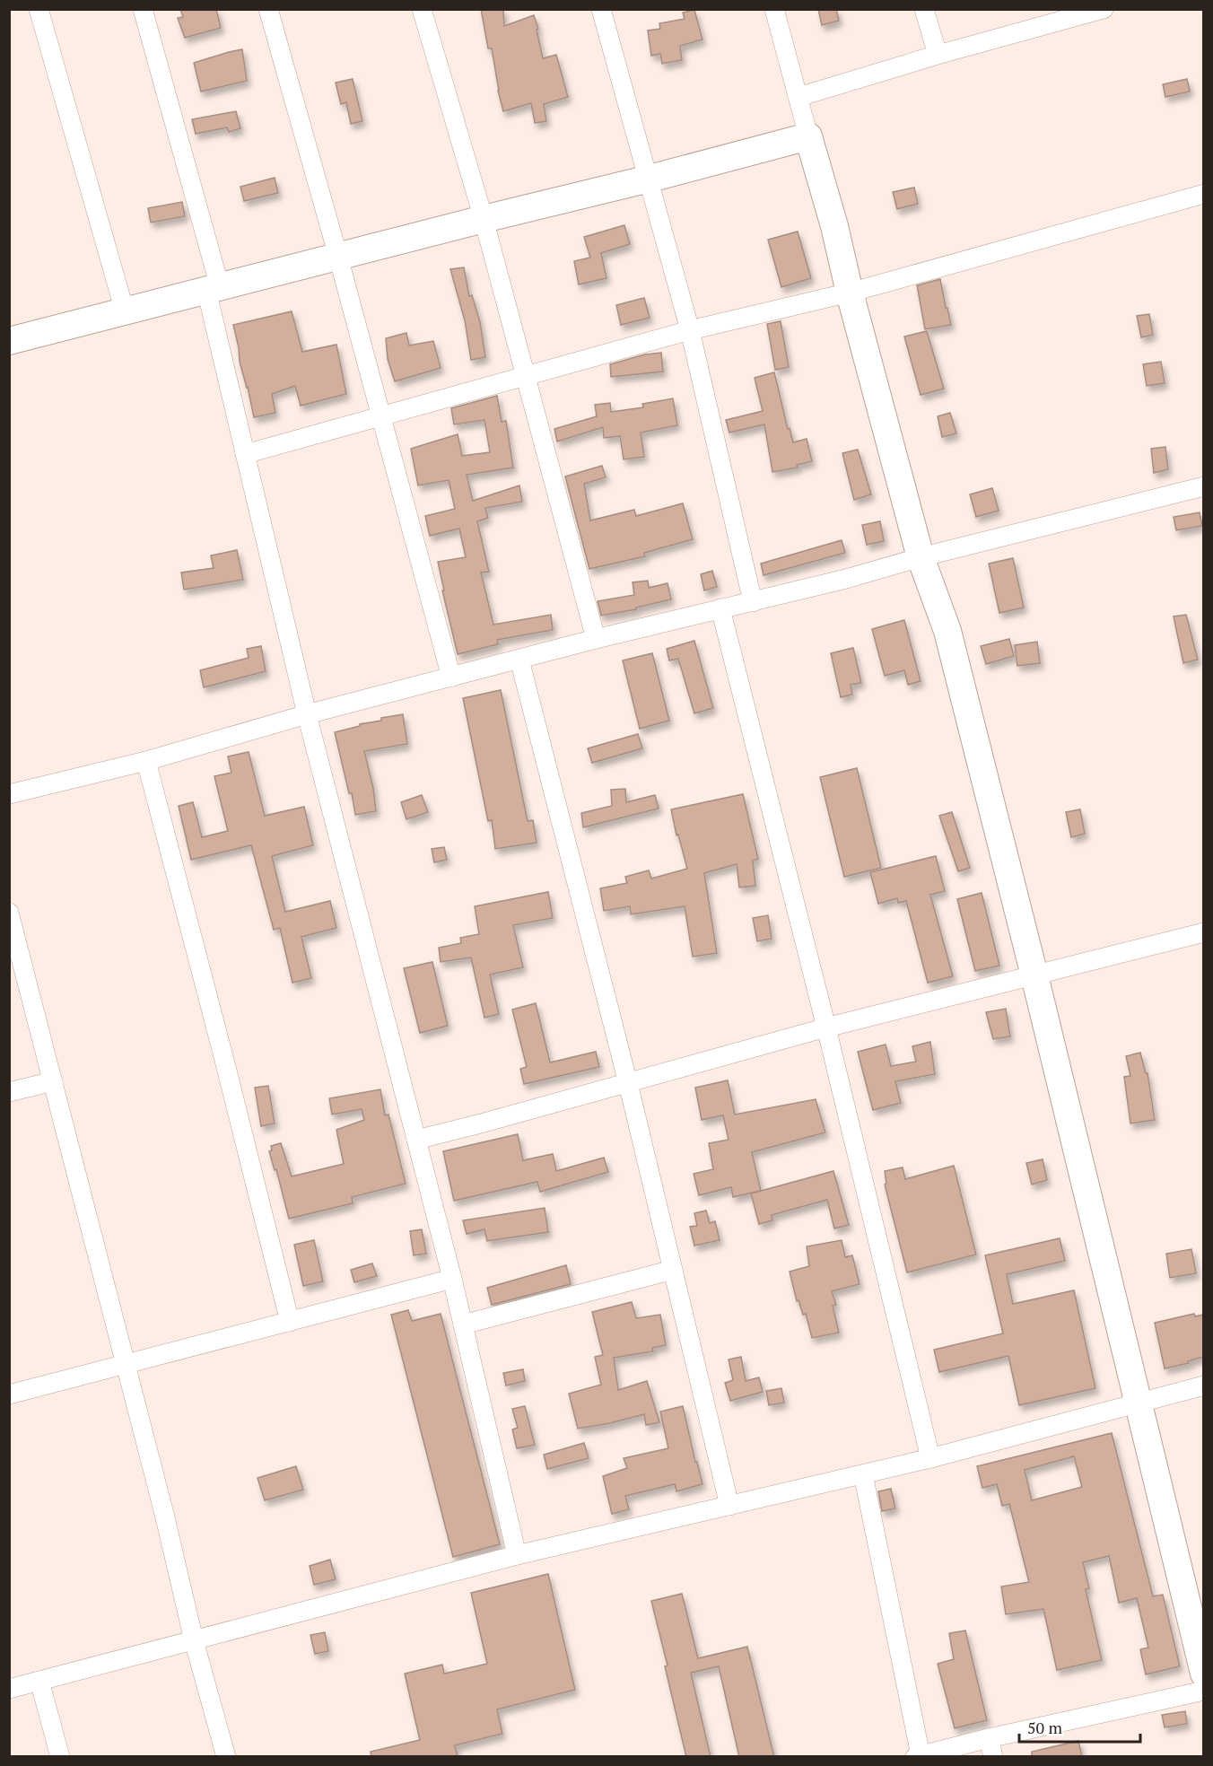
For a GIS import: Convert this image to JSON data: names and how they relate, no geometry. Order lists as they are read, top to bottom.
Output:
{
  "scale_bar": "50 m"
}
